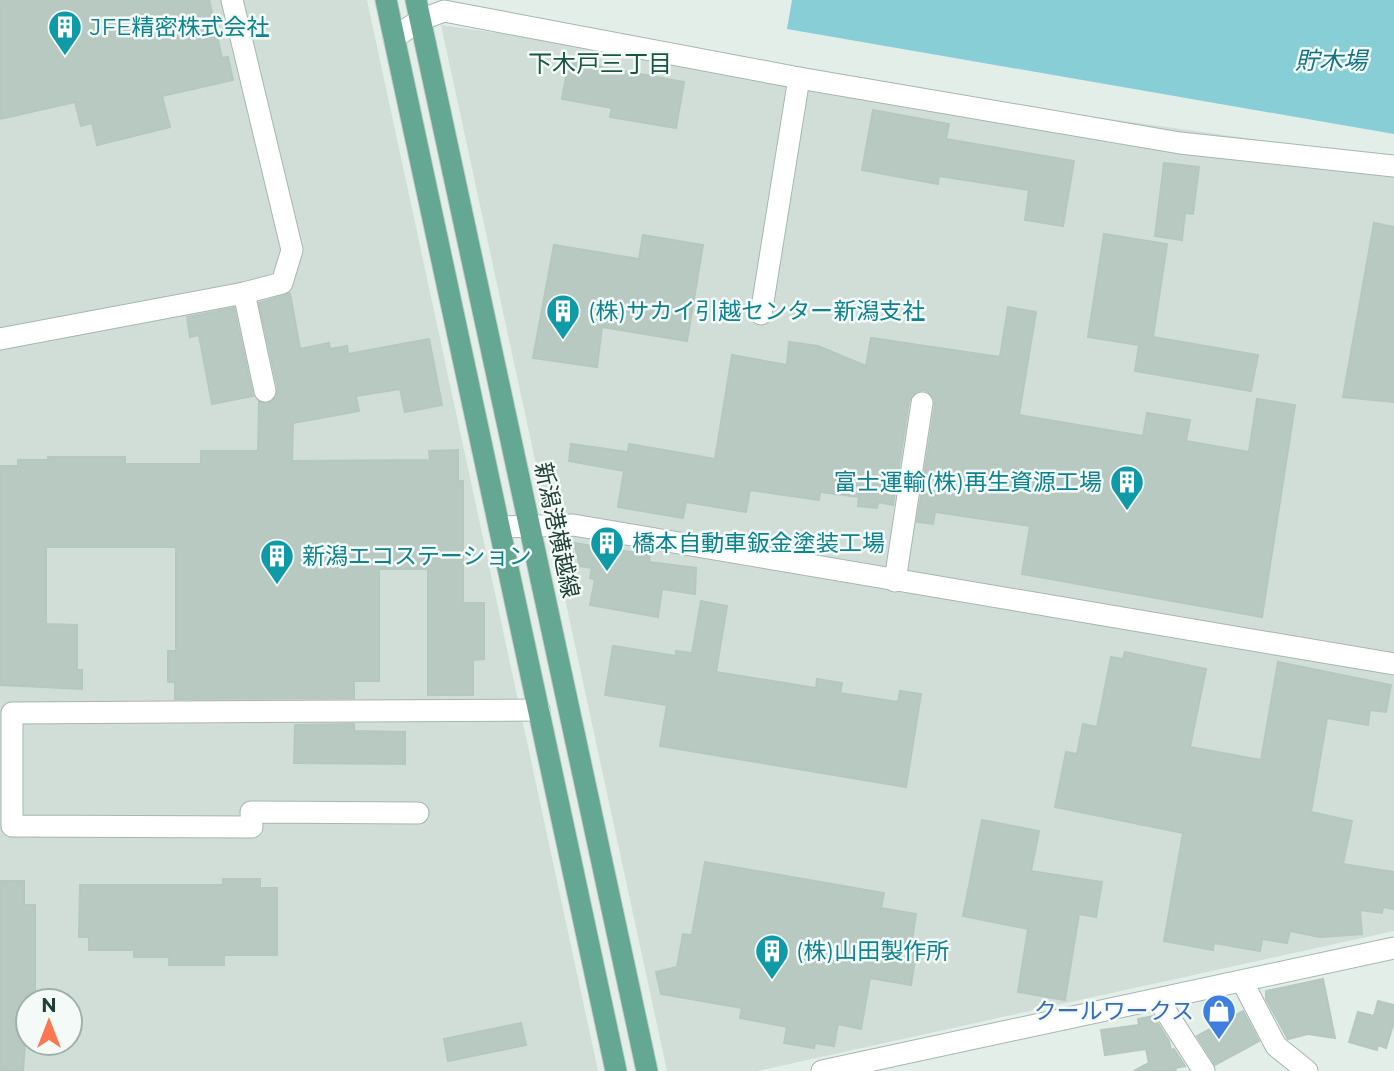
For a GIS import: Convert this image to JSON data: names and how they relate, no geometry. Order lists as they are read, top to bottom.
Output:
{
  "streets": {
    "main road": ["新潟港横越線"]
  },
  "districts": ["下木戸三丁目"],
  "water": ["貯木場"],
  "places": {
    "building": [
      "JFE精密株式会社",
      "(株)サカイ引越センター新潟支社",
      "富士運輸(株)再生資源工場",
      "橋本自動車鈑金塗装工場",
      "新潟エコステーション",
      "(株)山田製作所"
    ],
    "shop": ["クールワークス"]
  },
  "north": "top"
}
